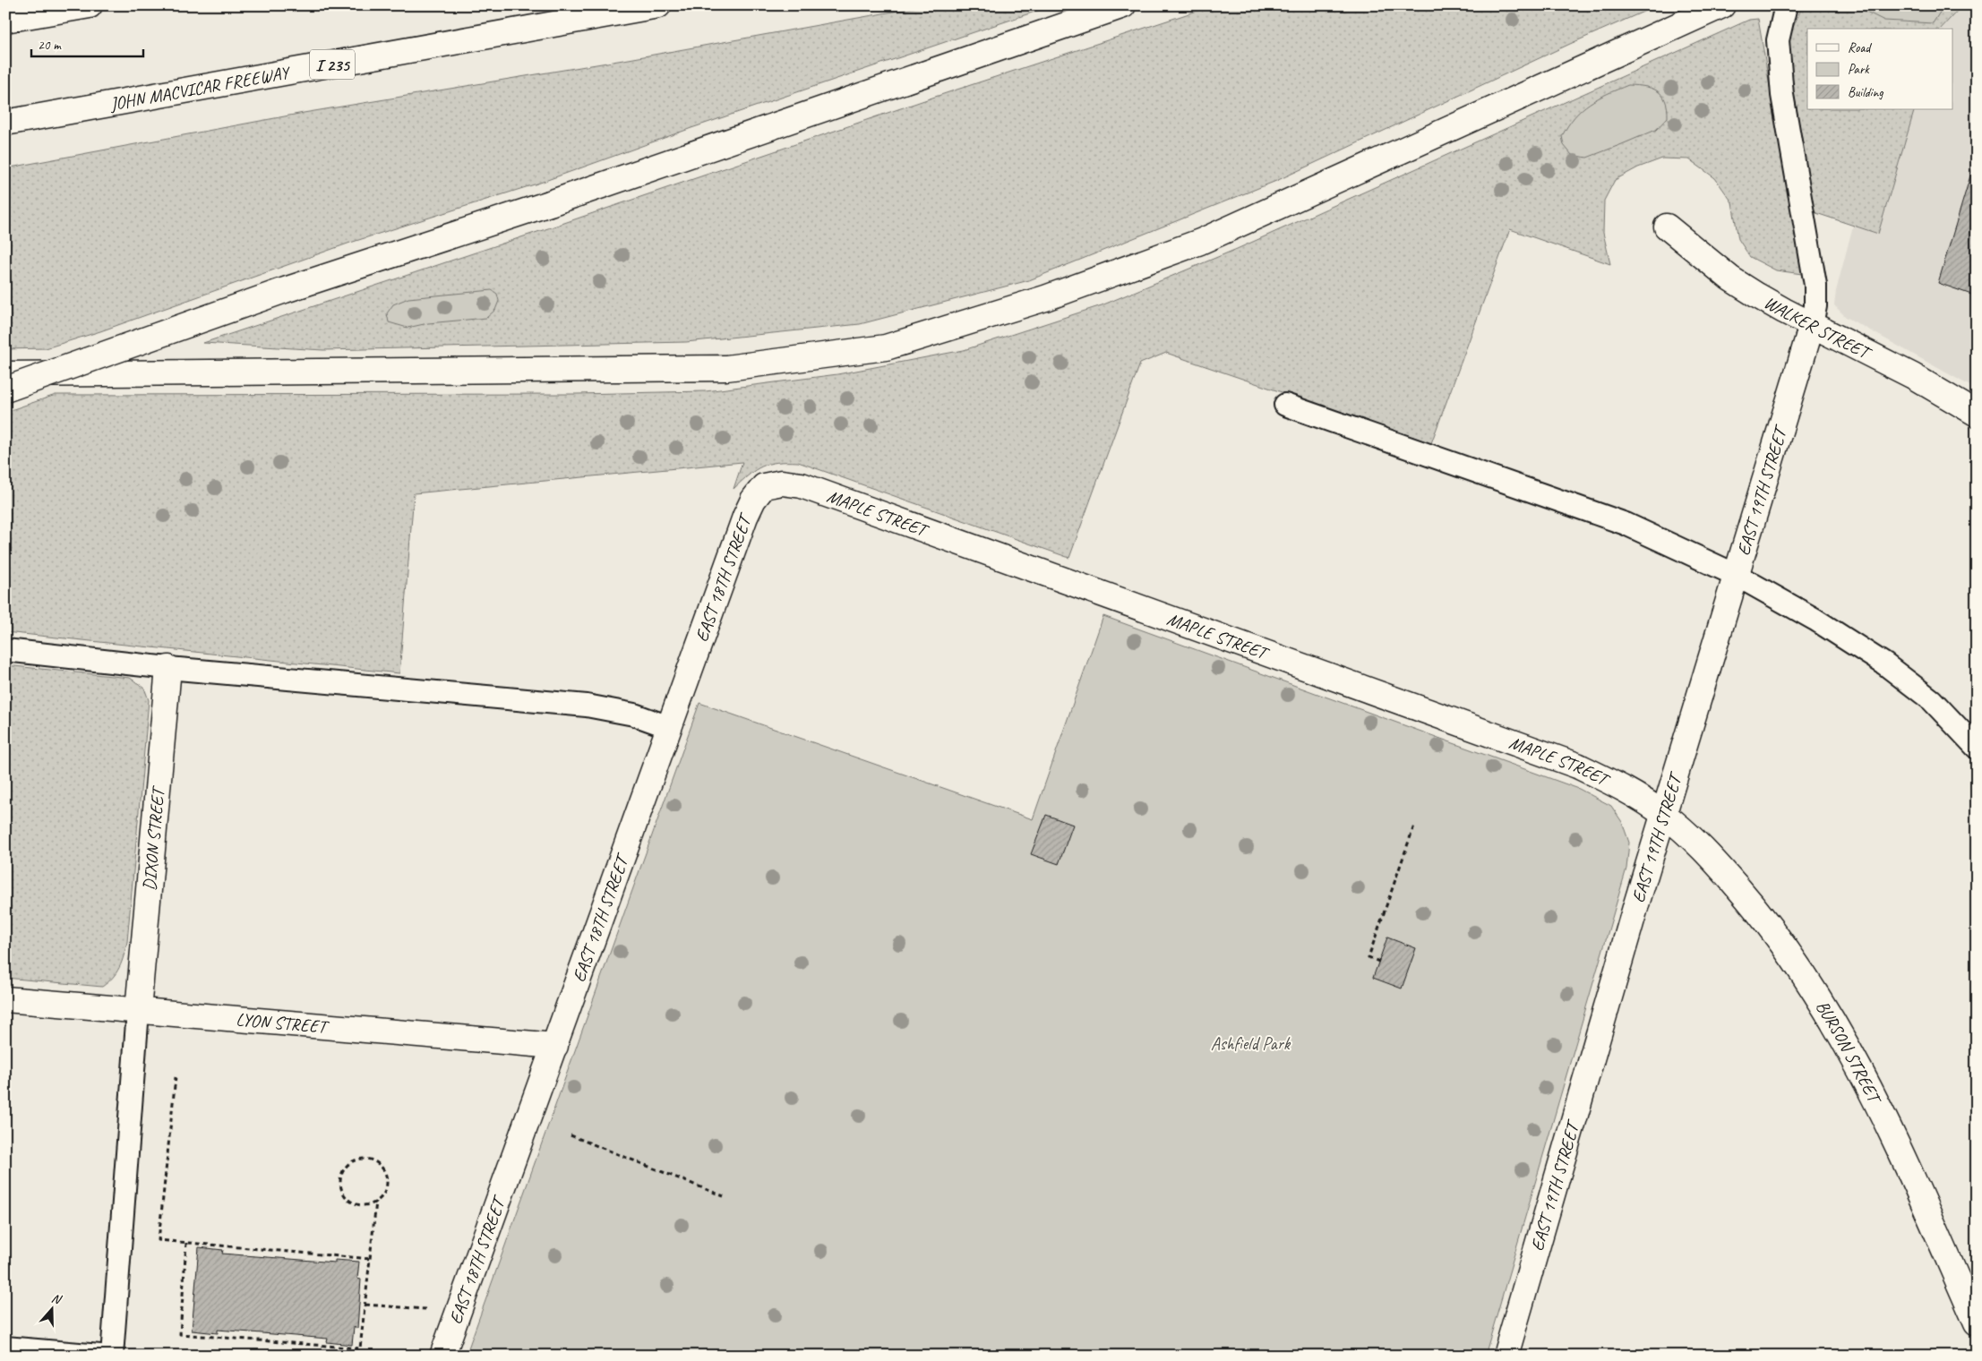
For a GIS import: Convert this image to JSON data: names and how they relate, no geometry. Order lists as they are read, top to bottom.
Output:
{
  "streets": {
    "main road": [
      "I 235",
      "JOHN MACVICAR FREEWAY",
      "WALKER STREET",
      "EAST 19TH STREET",
      "MAPLE STREET",
      "EAST 18TH STREET",
      "DIXON STREET",
      "LYON STREET",
      "BURSON STREET"
    ]
  },
  "crossings": [
    ["WALKER STREET", "EAST 19TH STREET"],
    ["EAST 19TH STREET", "MAPLE STREET"],
    ["EAST 19TH STREET", "BURSON STREET"],
    ["MAPLE STREET", "EAST 18TH STREET"],
    ["MAPLE STREET", "BURSON STREET"],
    ["EAST 18TH STREET", "LYON STREET"],
    ["DIXON STREET", "LYON STREET"]
  ],
  "parks": ["Ashfield Park"],
  "legend": ["Road", "Park", "Building"],
  "scale_bar": "20 m",
  "north": "top"
}
